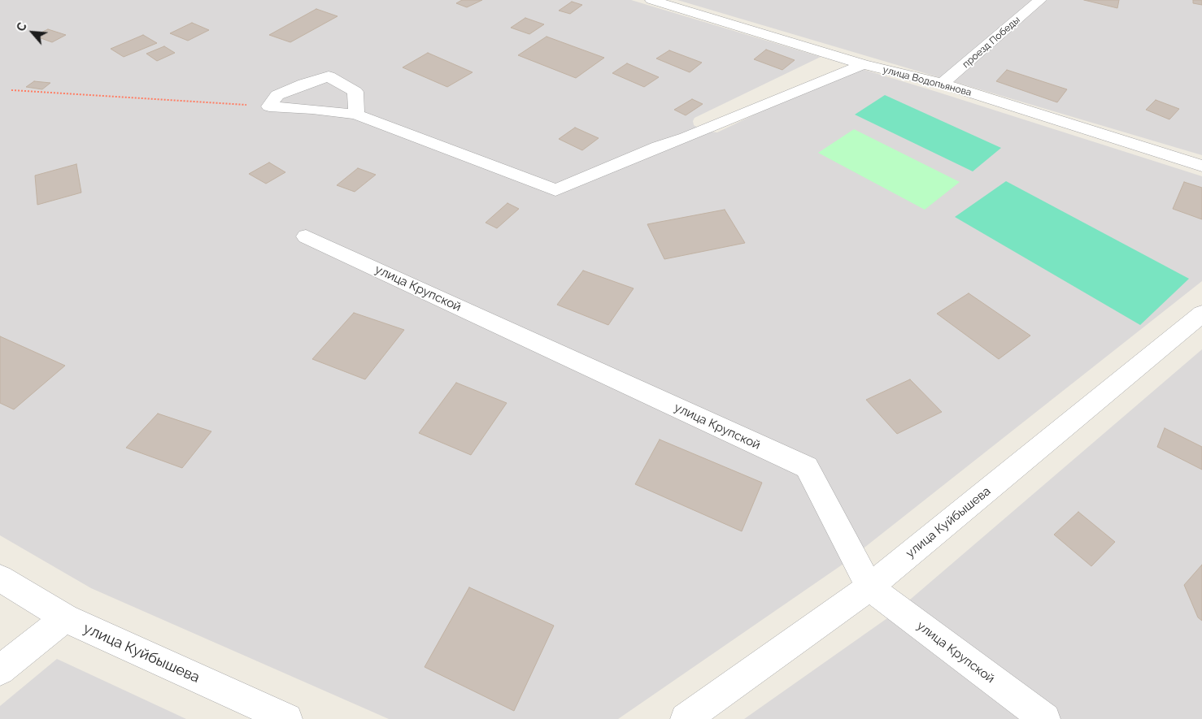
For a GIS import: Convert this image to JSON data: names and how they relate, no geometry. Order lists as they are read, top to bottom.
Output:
{
  "streets": {
    "street": [
      "проезд Победы",
      "улица Водопьянова",
      "улица Крупской",
      "улица Куйбышева"
    ]
  },
  "crossings": [
    ["проезд Победы", "улица Водопьянова"],
    ["улица Крупской", "улица Куйбышева"]
  ],
  "north": "top left"
}
